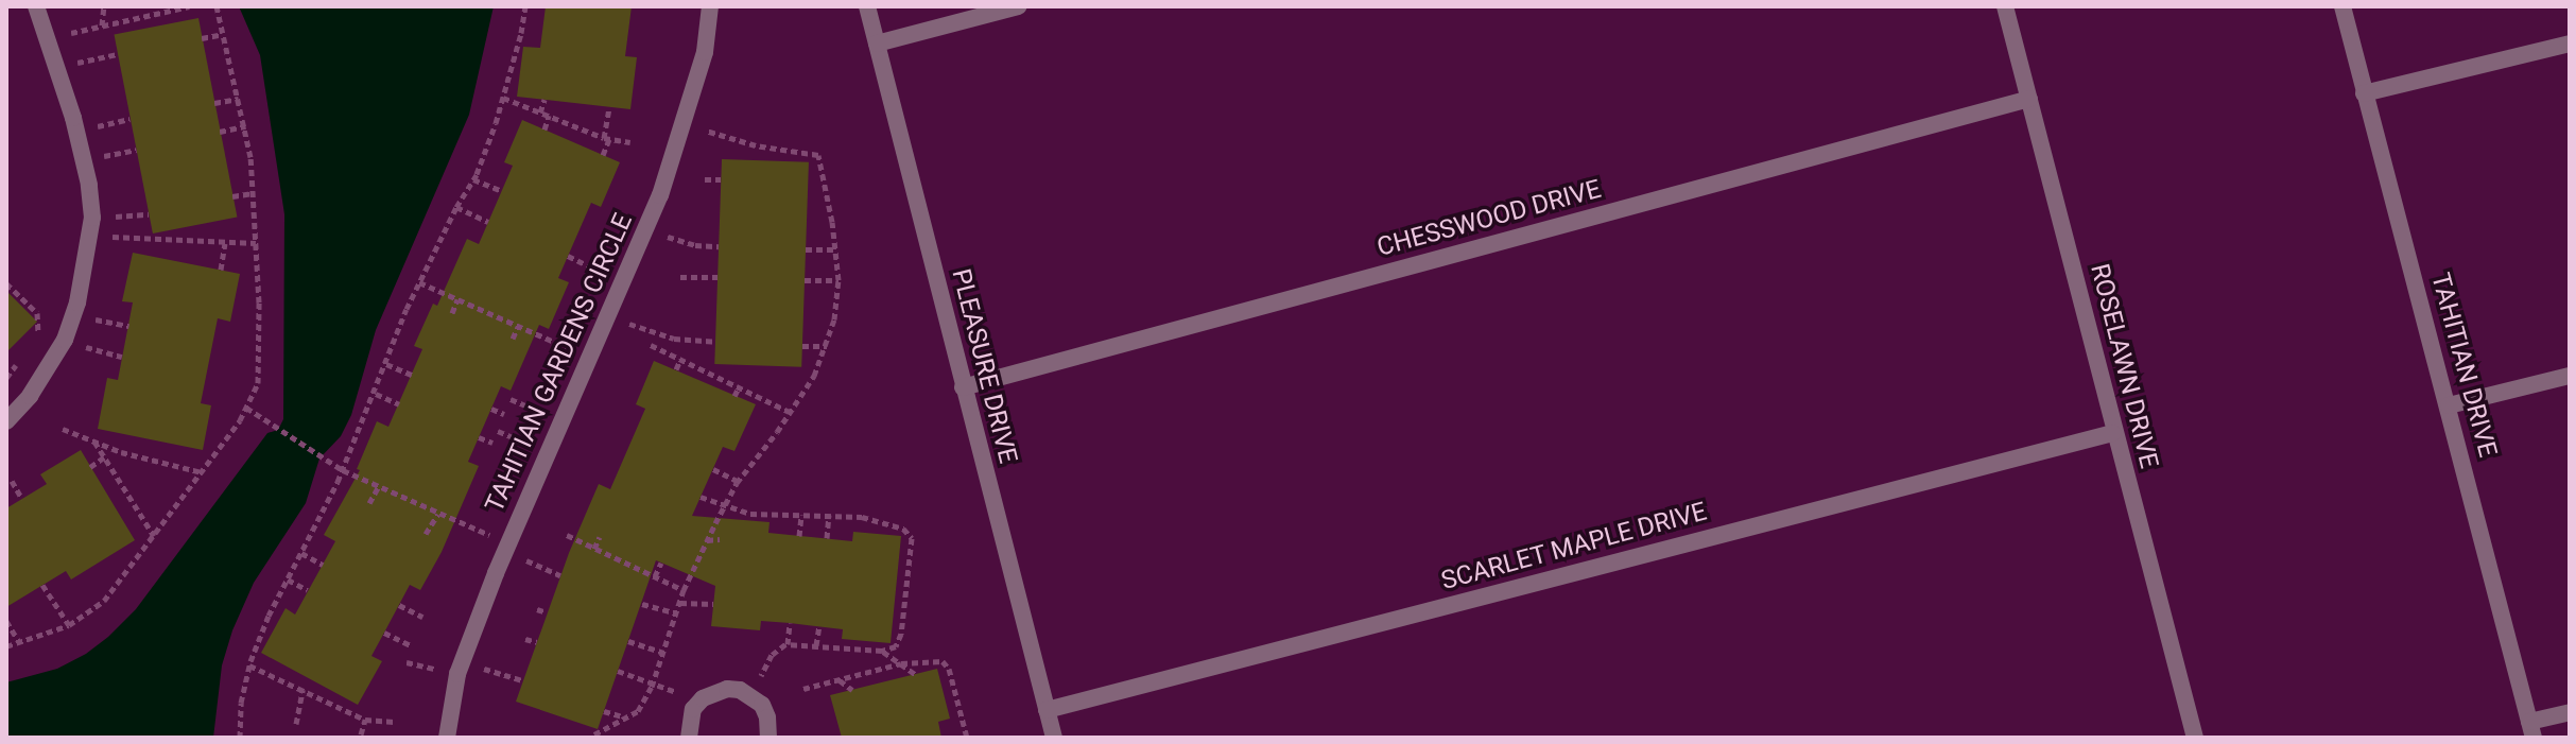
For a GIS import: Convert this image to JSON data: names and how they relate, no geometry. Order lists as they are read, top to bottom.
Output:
{
  "streets": {
    "street": [
      "CHESSWOOD DRIVE",
      "TAHITIAN GARDENS CIRCLE",
      "TAHITIAN DRIVE",
      "PLEASURE DRIVE",
      "ROSELAWN DRIVE",
      "SCARLET MAPLE DRIVE"
    ]
  },
  "crossings": [
    ["CHESSWOOD DRIVE", "PLEASURE DRIVE"],
    ["CHESSWOOD DRIVE", "ROSELAWN DRIVE"],
    ["PLEASURE DRIVE", "SCARLET MAPLE DRIVE"],
    ["ROSELAWN DRIVE", "SCARLET MAPLE DRIVE"]
  ]
}
